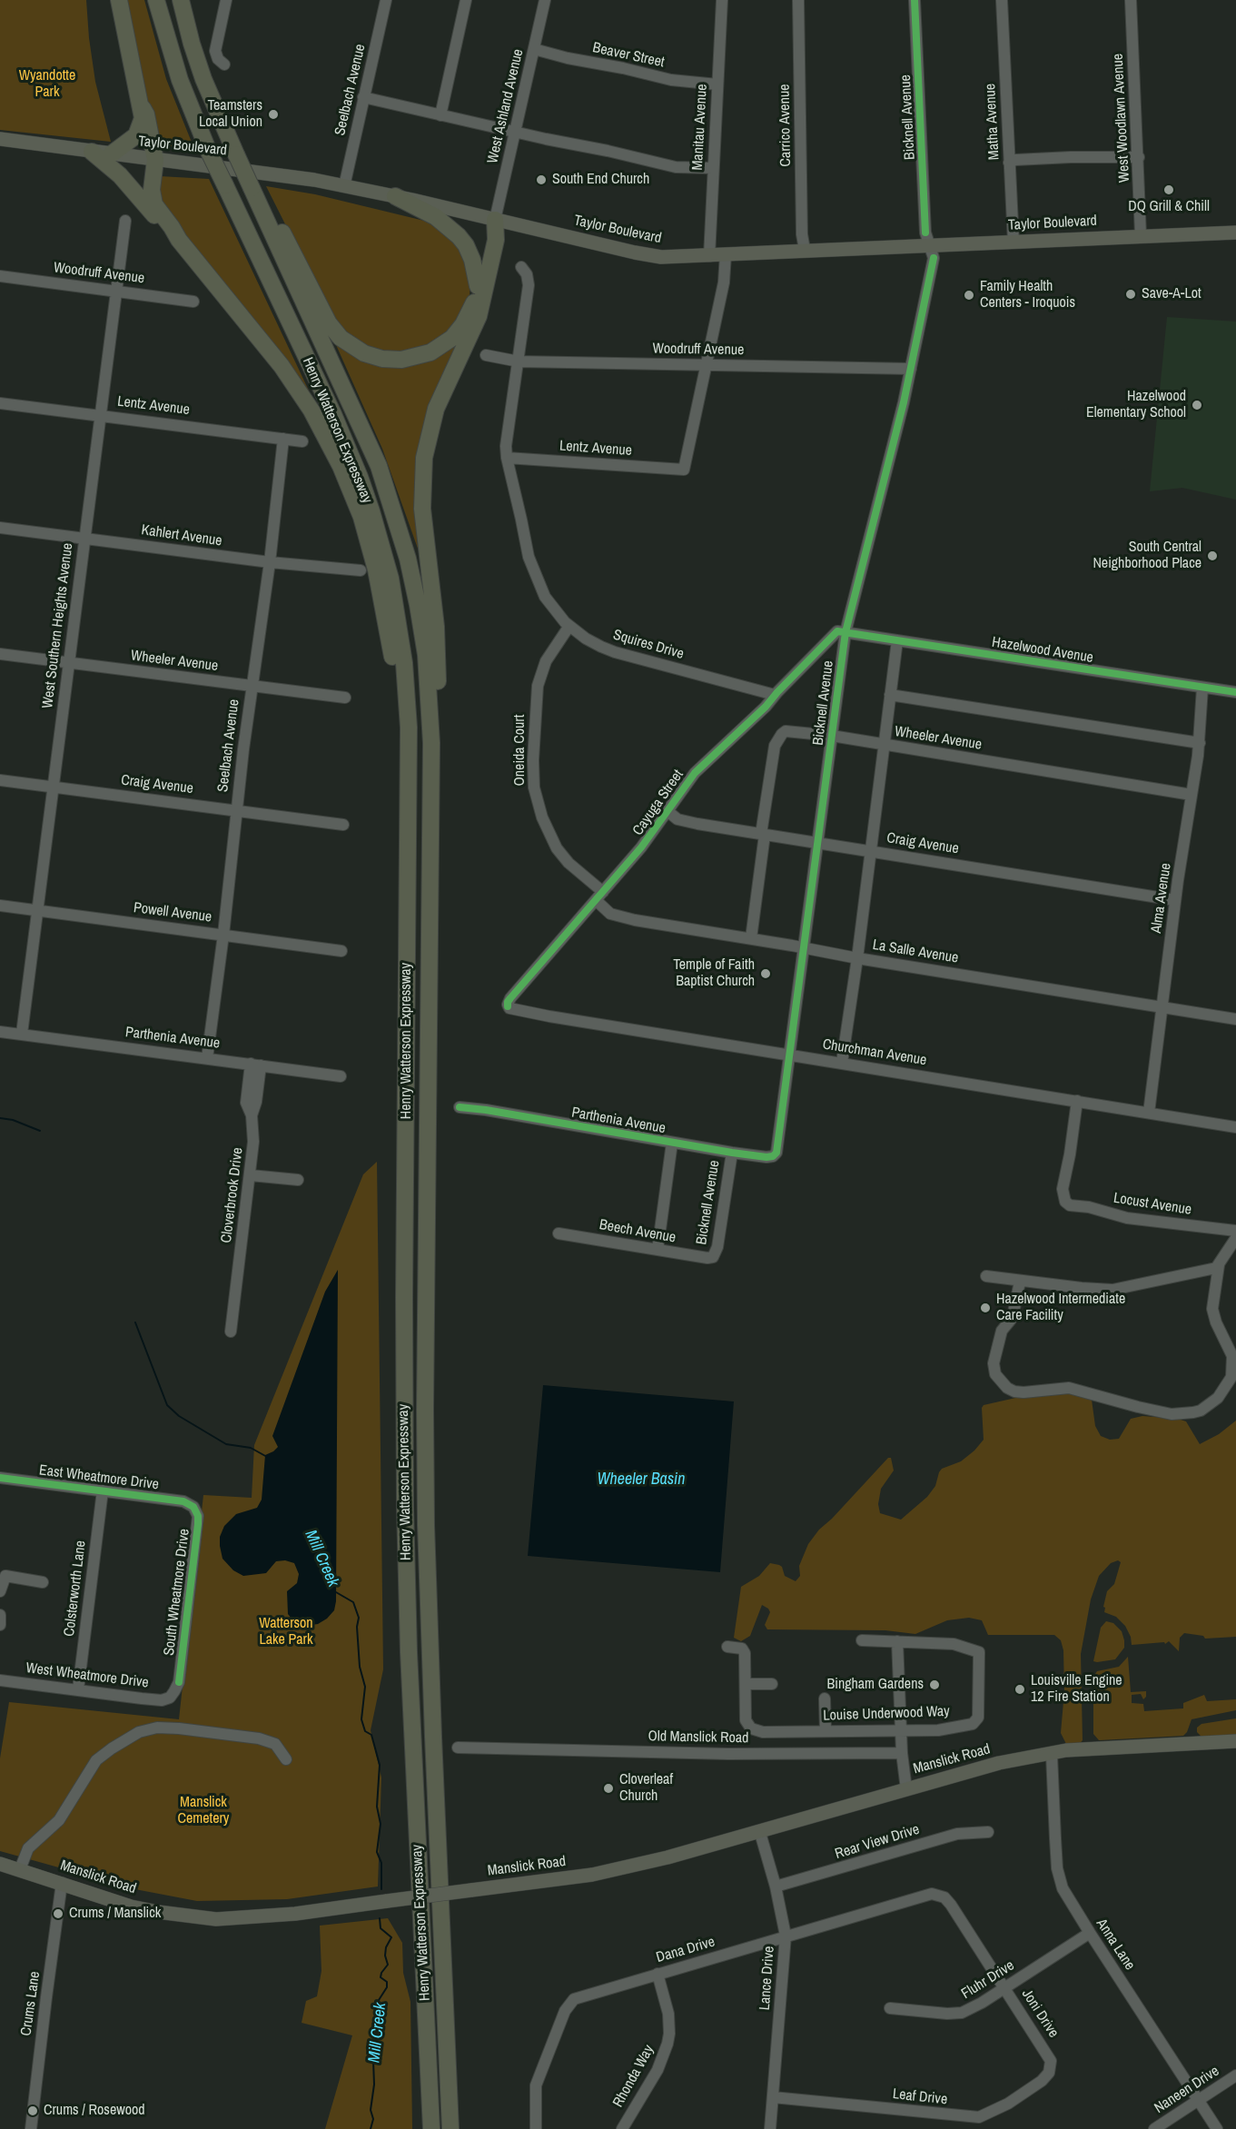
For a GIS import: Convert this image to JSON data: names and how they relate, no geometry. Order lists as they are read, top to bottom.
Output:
{
  "streets": {
    "highway": ["Henry Watterson Expressway"],
    "main road": ["Taylor Boulevard", "Manslick Road"],
    "street": [
      "Beaver Street",
      "Seelbach Avenue",
      "West Ashland Avenue",
      "Bicknell Avenue",
      "West Woodlawn Avenue",
      "Matha Avenue",
      "Carrico Avenue",
      "Manitau Avenue",
      "Woodruff Avenue",
      "Lentz Avenue",
      "Kahlert Avenue",
      "West Southern Heights Avenue",
      "Squires Drive",
      "Hazelwood Avenue",
      "Wheeler Avenue",
      "Oneida Court",
      "Craig Avenue",
      "Cayuga Street",
      "Alma Avenue",
      "Powell Avenue",
      "La Salle Avenue",
      "Parthenia Avenue",
      "Churchman Avenue",
      "Cloverbrook Drive",
      "Locust Avenue",
      "Beech Avenue",
      "East Wheatmore Drive",
      "Colsterworth Lane",
      "South Wheatmore Drive",
      "West Wheatmore Drive",
      "Louise Underwood Way",
      "Old Manslick Road",
      "Rear View Drive",
      "Anna Lane",
      "Dana Drive",
      "Lance Drive",
      "Fluhr Drive",
      "Crums Lane",
      "Joni Drive",
      "Rhonda Way",
      "Naneen Drive",
      "Leaf Drive"
    ]
  },
  "crossings": [
    ["Beaver Street", "West Ashland Avenue"],
    ["Beaver Street", "Manitau Avenue"],
    ["Seelbach Avenue", "Taylor Boulevard"],
    ["Seelbach Avenue", "Lentz Avenue"],
    ["Seelbach Avenue", "Kahlert Avenue"],
    ["Seelbach Avenue", "Wheeler Avenue"],
    ["Seelbach Avenue", "Craig Avenue"],
    ["Seelbach Avenue", "Powell Avenue"],
    ["Seelbach Avenue", "Parthenia Avenue"],
    ["West Ashland Avenue", "Taylor Boulevard"],
    ["Bicknell Avenue", "Taylor Boulevard"],
    ["Bicknell Avenue", "Woodruff Avenue"],
    ["Bicknell Avenue", "Hazelwood Avenue"],
    ["Bicknell Avenue", "Wheeler Avenue"],
    ["Bicknell Avenue", "Craig Avenue"],
    ["Bicknell Avenue", "Cayuga Street"],
    ["Bicknell Avenue", "La Salle Avenue"],
    ["Bicknell Avenue", "Parthenia Avenue"],
    ["Bicknell Avenue", "Churchman Avenue"],
    ["Bicknell Avenue", "Beech Avenue"],
    ["West Woodlawn Avenue", "Taylor Boulevard"],
    ["Matha Avenue", "Taylor Boulevard"],
    ["Carrico Avenue", "Taylor Boulevard"],
    ["Manitau Avenue", "Taylor Boulevard"],
    ["Woodruff Avenue", "Lentz Avenue"],
    ["Woodruff Avenue", "West Southern Heights Avenue"],
    ["Lentz Avenue", "West Southern Heights Avenue"],
    ["Lentz Avenue", "Squires Drive"],
    ["Kahlert Avenue", "West Southern Heights Avenue"],
    ["West Southern Heights Avenue", "Wheeler Avenue"],
    ["West Southern Heights Avenue", "Craig Avenue"],
    ["West Southern Heights Avenue", "Powell Avenue"],
    ["West Southern Heights Avenue", "Parthenia Avenue"],
    ["Squires Drive", "Oneida Court"],
    ["Squires Drive", "Cayuga Street"],
    ["Hazelwood Avenue", "Cayuga Street"],
    ["Hazelwood Avenue", "Alma Avenue"],
    ["Wheeler Avenue", "Craig Avenue"],
    ["Wheeler Avenue", "Alma Avenue"],
    ["Wheeler Avenue", "La Salle Avenue"],
    ["Oneida Court", "Cayuga Street"],
    ["Oneida Court", "La Salle Avenue"],
    ["Craig Avenue", "Cayuga Street"],
    ["Craig Avenue", "Alma Avenue"],
    ["Cayuga Street", "La Salle Avenue"],
    ["Cayuga Street", "Churchman Avenue"],
    ["Alma Avenue", "La Salle Avenue"],
    ["Alma Avenue", "Churchman Avenue"],
    ["Parthenia Avenue", "Cloverbrook Drive"],
    ["Churchman Avenue", "Locust Avenue"],
    ["East Wheatmore Drive", "Colsterworth Lane"],
    ["East Wheatmore Drive", "South Wheatmore Drive"],
    ["Colsterworth Lane", "West Wheatmore Drive"],
    ["South Wheatmore Drive", "West Wheatmore Drive"],
    ["Manslick Road", "Anna Lane"],
    ["Manslick Road", "Lance Drive"],
    ["Manslick Road", "Crums Lane"],
    ["Rear View Drive", "Lance Drive"],
    ["Anna Lane", "Fluhr Drive"],
    ["Anna Lane", "Naneen Drive"],
    ["Dana Drive", "Lance Drive"],
    ["Dana Drive", "Joni Drive"],
    ["Dana Drive", "Rhonda Way"],
    ["Lance Drive", "Leaf Drive"],
    ["Fluhr Drive", "Joni Drive"],
    ["Joni Drive", "Leaf Drive"]
  ],
  "water": ["Wheeler Basin", "Mill Creek"],
  "parks": ["Wyandotte Park", "Watterson Lake Park", "Manslick Cemetery"],
  "places": [
    "Teamsters Local Union",
    "South End Church",
    "DQ Grill & Chill",
    "Save-A-Lot",
    "Family Health Centers - Iroquois",
    "Hazelwood Elementary School",
    "South Central Neighborhood Place",
    "Temple of Faith Baptist Church",
    "Hazelwood Intermediate Care Facility",
    "Bingham Gardens",
    "Louisville Engine 12 Fire Station",
    "Cloverleaf Church",
    "Crums / Manslick",
    "Crums / Rosewood"
  ]
}
